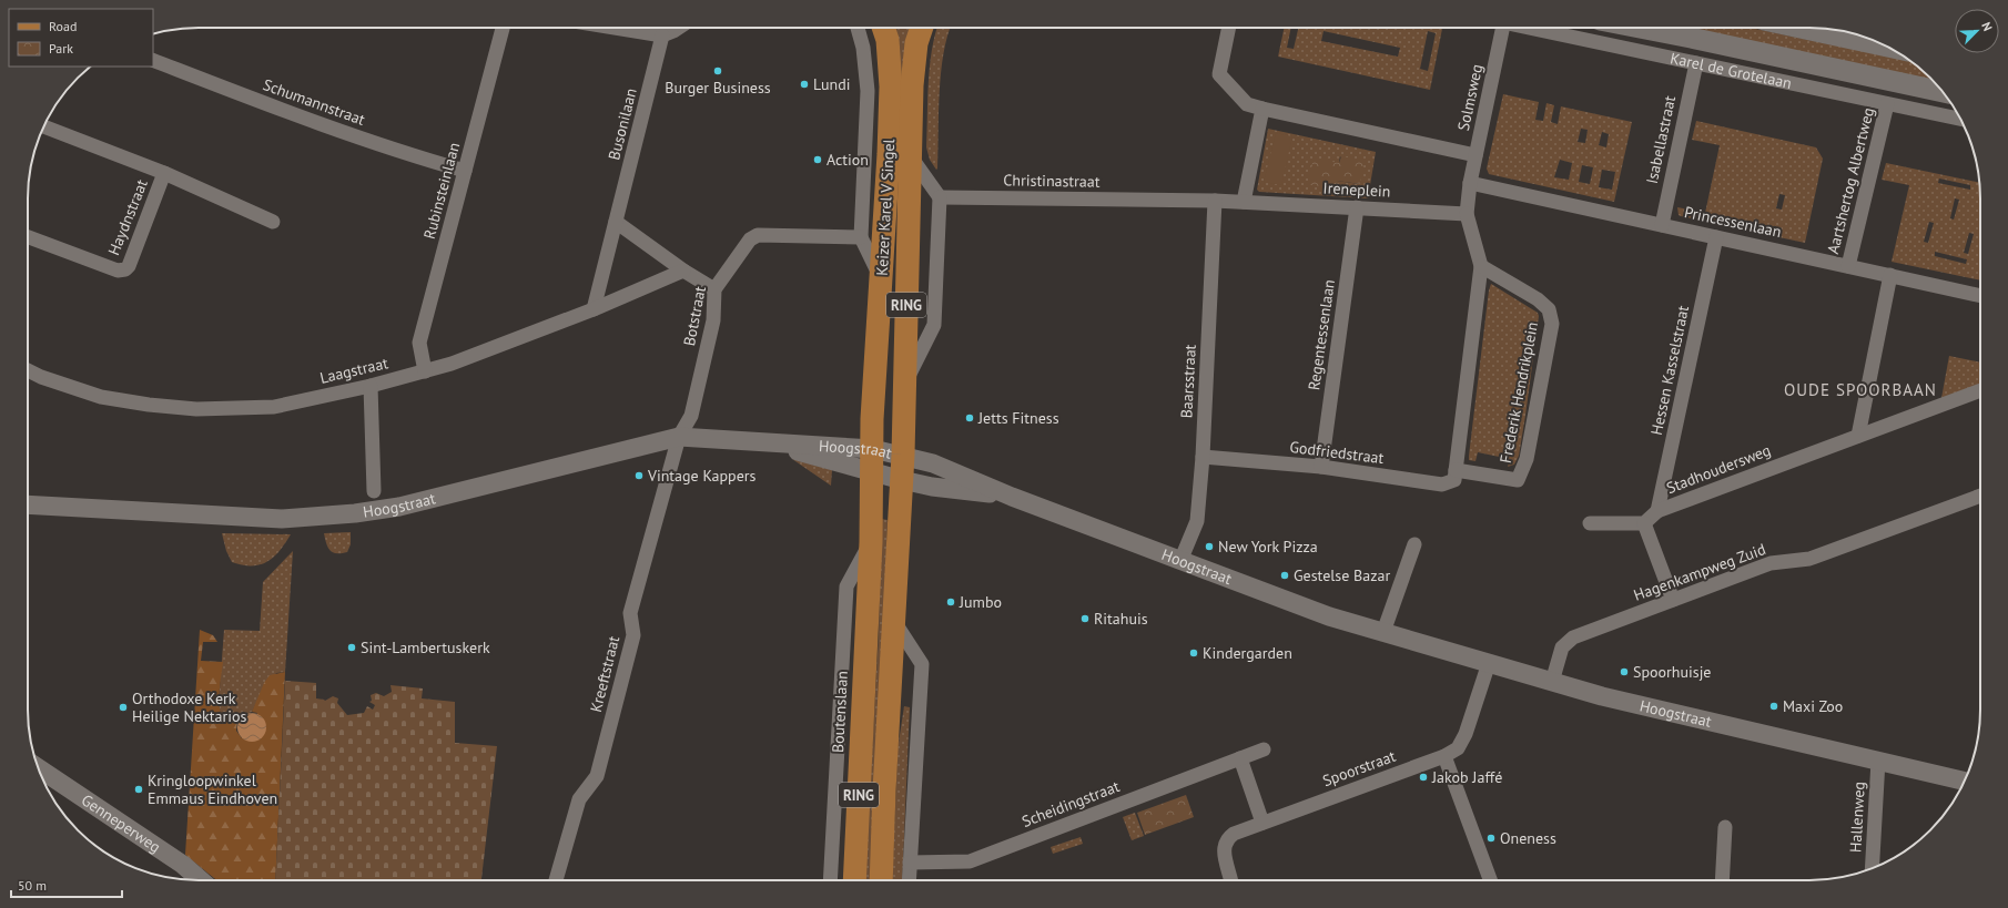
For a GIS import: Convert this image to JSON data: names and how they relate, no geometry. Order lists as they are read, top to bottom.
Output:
{
  "streets": {
    "main road": [
      "Karel de Grotelaan",
      "Keizer Karel V Singel",
      "RING",
      "Boutenslaan"
    ],
    "street": [
      "Solmsweg",
      "Schumannstraat",
      "Busonilaan",
      "Isabellastraat",
      "Christinastraat",
      "Aartshertog Albertweg",
      "Ireneplein",
      "Rubinsteinlaan",
      "Haydnstraat",
      "Princessenlaan",
      "Botstraat",
      "Regentessenlaan",
      "Laagstraat",
      "Hessen Kasselstraat",
      "Baarsstraat",
      "Frederik Hendrikplein",
      "Hoogstraat",
      "Godfriedstraat",
      "Stadhoudersweg",
      "Hagenkampweg Zuid",
      "Kreeftstraat",
      "Spoorstraat",
      "Scheidingstraat",
      "Hallenweg",
      "Genneperweg"
    ]
  },
  "crossings": [
    ["Karel de Grotelaan", "Isabellastraat"],
    ["Karel de Grotelaan", "Aartshertog Albertweg"],
    ["Solmsweg", "Princessenlaan"],
    ["Schumannstraat", "Rubinsteinlaan"],
    ["Busonilaan", "Laagstraat"],
    ["Isabellastraat", "Princessenlaan"],
    ["Christinastraat", "Ireneplein"],
    ["Christinastraat", "Keizer Karel V Singel"],
    ["Christinastraat", "Baarsstraat"],
    ["Aartshertog Albertweg", "Princessenlaan"],
    ["Ireneplein", "Regentessenlaan"],
    ["Ireneplein", "Baarsstraat"],
    ["Rubinsteinlaan", "Laagstraat"],
    ["Keizer Karel V Singel", "RING"],
    ["Keizer Karel V Singel", "Hoogstraat"],
    ["Keizer Karel V Singel", "Boutenslaan"],
    ["Princessenlaan", "Hessen Kasselstraat"],
    ["RING", "Hoogstraat"],
    ["Botstraat", "Hoogstraat"],
    ["Botstraat", "Kreeftstraat"],
    ["Regentessenlaan", "Godfriedstraat"],
    ["Hessen Kasselstraat", "Stadhoudersweg"],
    ["Baarsstraat", "Hoogstraat"],
    ["Baarsstraat", "Godfriedstraat"],
    ["Frederik Hendrikplein", "Godfriedstraat"],
    ["Hoogstraat", "Hagenkampweg Zuid"],
    ["Hoogstraat", "Kreeftstraat"],
    ["Hoogstraat", "Boutenslaan"],
    ["Hoogstraat", "Spoorstraat"],
    ["Hoogstraat", "Hallenweg"]
  ],
  "districts": ["OUDE SPOORBAAN"],
  "places": [
    "Burger Business",
    "Lundi",
    "Action",
    "Jetts Fitness",
    "Vintage Kappers",
    "New York Pizza",
    "Gestelse Bazar",
    "Jumbo",
    "Ritahuis",
    "Sint-Lambertuskerk",
    "Kindergarden",
    "Spoorhuisje",
    "Maxi Zoo",
    "Orthodoxe Kerk Heilige Nektarios",
    "Jakob Jaffé",
    "Kringloopwinkel Emmaus Eindhoven",
    "Oneness"
  ],
  "legend": ["Road", "Park"],
  "scale_bar": "50 m",
  "north": "top right"
}
